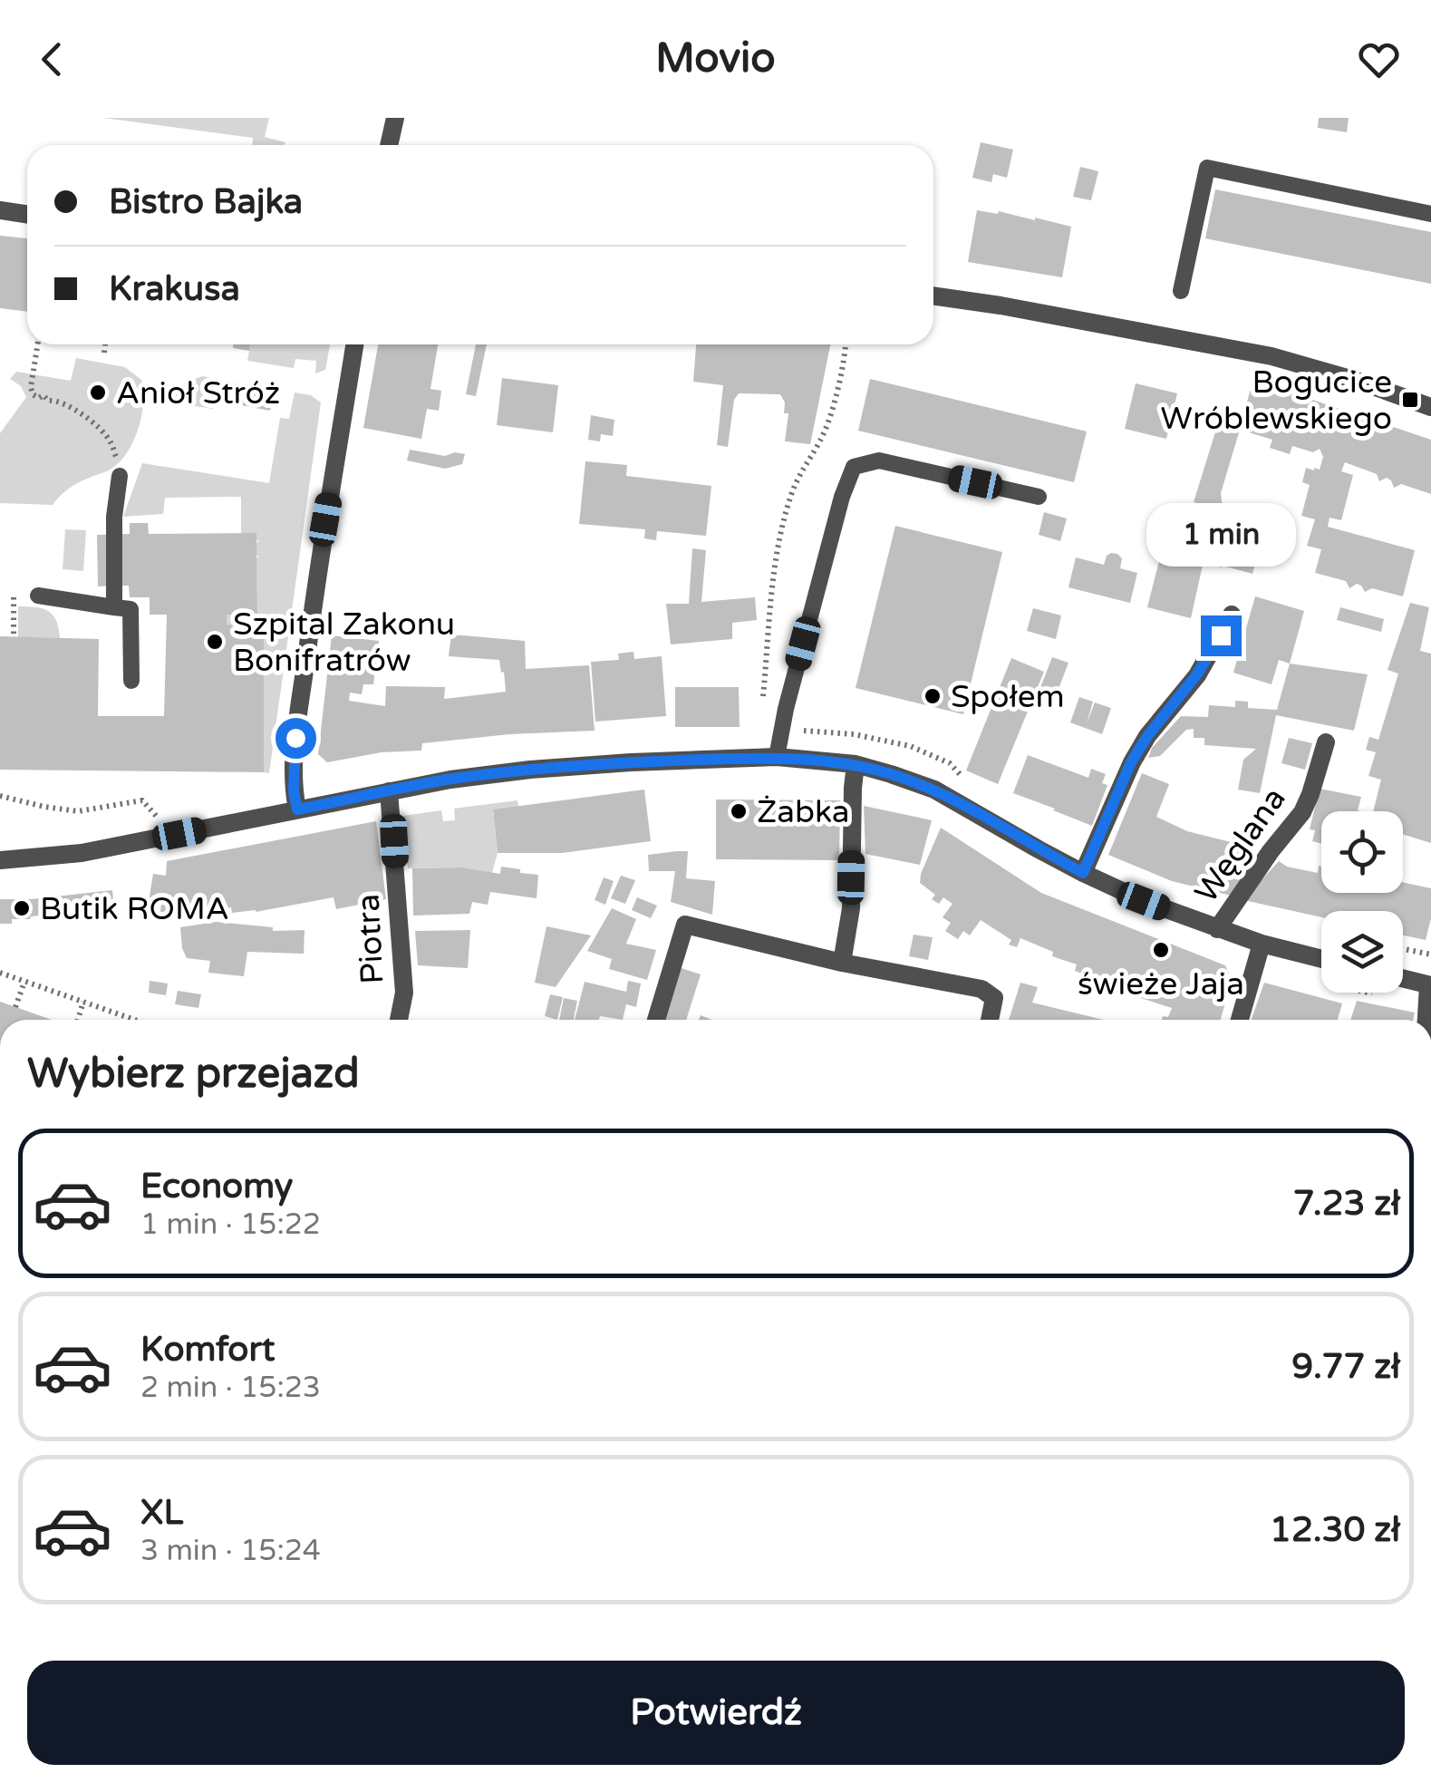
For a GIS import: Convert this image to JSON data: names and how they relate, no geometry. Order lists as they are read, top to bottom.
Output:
{
  "streets": {
    "street": ["Węglana", "Piotra"]
  },
  "places": {
    "other": [
      "Anioł Stróż",
      "Szpital Zakonu Bonifratrów",
      "Społem",
      "Żabka",
      "Butik ROMA",
      "świeże Jaja"
    ],
    "transit": ["Bogucice Wróblewskiego"]
  },
  "page": {
    "header": "Movio",
    "banner": ["Bistro Bajka", "Krakusa"],
    "bubble": "1 min",
    "heading": "Wybierz przejazd",
    "list": [
      {
        "name": "Economy",
        "note": "1 min · 15:22",
        "value": "7.23 zł"
      },
      {
        "name": "Komfort",
        "note": "2 min · 15:23",
        "value": "9.77 zł"
      },
      {
        "name": "XL",
        "note": "3 min · 15:24",
        "value": "12.30 zł"
      }
    ],
    "buttons": "Potwierdź"
  }
}
